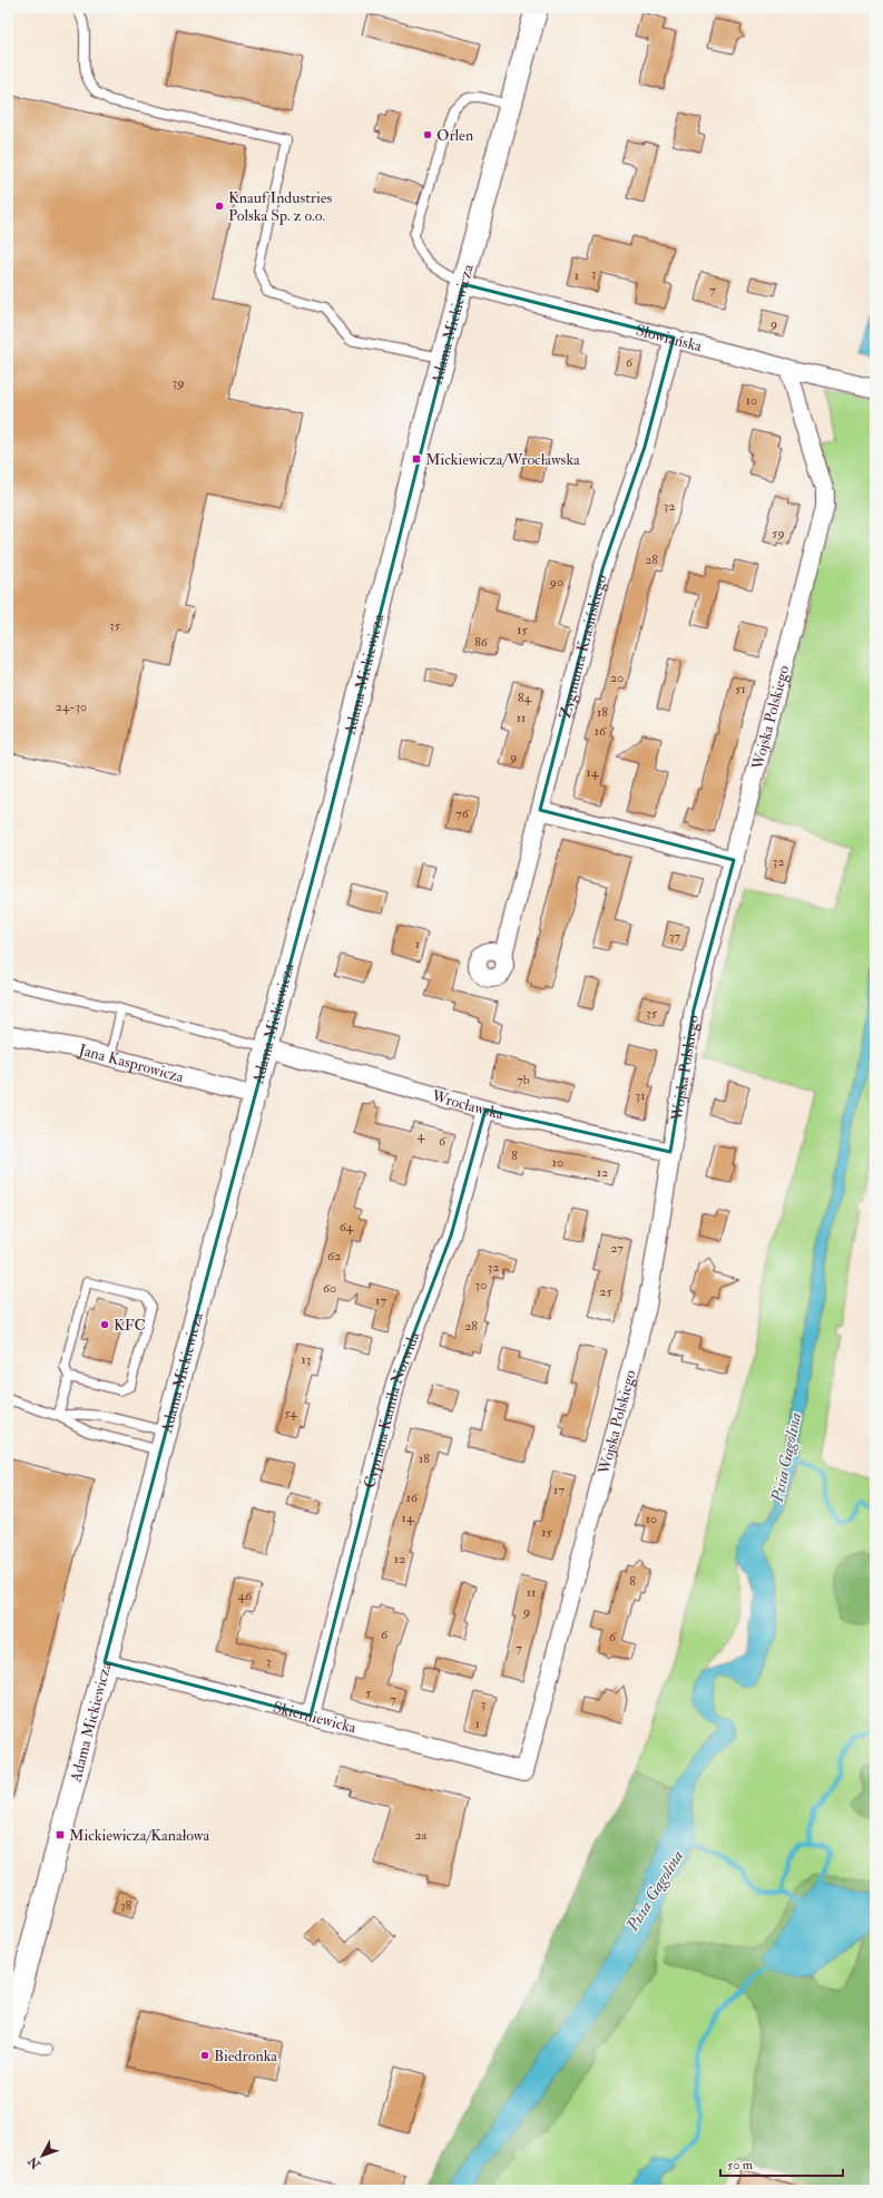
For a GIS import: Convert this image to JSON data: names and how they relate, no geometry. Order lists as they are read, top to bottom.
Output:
{
  "streets": {
    "street": [
      "Adama Mickiewicza",
      "Słowiańska",
      "Zygmunta Krasińskiego",
      "Wojska Polskiego",
      "Jana Kasprowicza",
      "Wrocławska",
      "Cypriana Kamila Norwida",
      "Skierniewicka"
    ]
  },
  "crossings": [
    ["Adama Mickiewicza", "Słowiańska"],
    ["Adama Mickiewicza", "Jana Kasprowicza"],
    ["Adama Mickiewicza", "Wrocławska"],
    ["Adama Mickiewicza", "Skierniewicka"],
    ["Słowiańska", "Zygmunta Krasińskiego"],
    ["Słowiańska", "Wojska Polskiego"],
    ["Wojska Polskiego", "Wrocławska"],
    ["Wojska Polskiego", "Skierniewicka"],
    ["Wrocławska", "Cypriana Kamila Norwida"],
    ["Cypriana Kamila Norwida", "Skierniewicka"]
  ],
  "water": ["Pisia Gągolina"],
  "places": {
    "other": [
      "Orlen",
      "Knauf Industries Polska Sp. z o.o.",
      "KFC",
      "Biedronka"
    ],
    "transit": ["Mickiewicza/Wrocławska", "Mickiewicza/Kanałowa"]
  },
  "house_numbers": [
    "3",
    "1",
    "7",
    "9",
    "6",
    "39",
    "10",
    "32",
    "59",
    "28",
    "90",
    "35",
    "15",
    "86",
    "20",
    "51",
    "84",
    "24-30",
    "18",
    "11",
    "16",
    "9",
    "14",
    "76",
    "32",
    "37",
    "1",
    "35",
    "7b",
    "31",
    "4",
    "6",
    "8",
    "10",
    "12",
    "64",
    "27",
    "62",
    "32",
    "30",
    "60",
    "25",
    "17",
    "28",
    "13",
    "54",
    "18",
    "17",
    "16",
    "14",
    "10",
    "15",
    "12",
    "8",
    "11",
    "46",
    "9",
    "6",
    "6",
    "7",
    "3",
    "5",
    "7",
    "3",
    "1",
    "2a",
    "38"
  ],
  "scale_bar": "50 m",
  "north": "bottom left"
}
